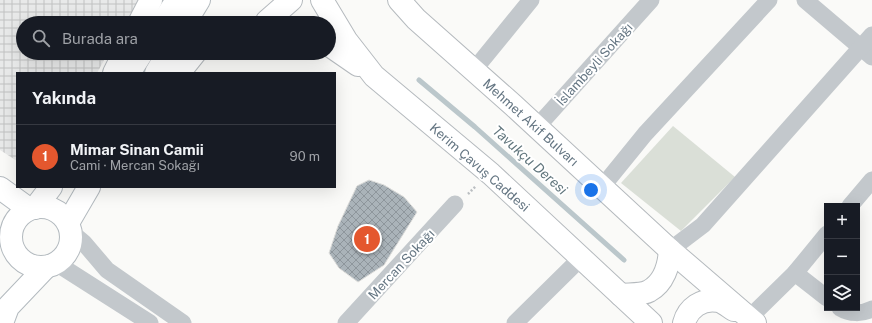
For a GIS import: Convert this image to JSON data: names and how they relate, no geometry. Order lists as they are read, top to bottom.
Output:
{
  "streets": {
    "main road": ["Mehmet Akif Bulvarı", "Kerim Çavuş Caddesi"],
    "street": ["İslambeyli Sokağı", "Mercan Sokağı"]
  },
  "crossings": [
    ["İslambeyli Sokağı", "Mehmet Akif Bulvarı"]
  ],
  "water": ["Tavukçu Deresi"],
  "page": {
    "search": "Burada ara",
    "heading": "Yakında",
    "list": [
      {
        "mark": "1",
        "name": "Mimar Sinan Camii",
        "note": "Cami · Mercan Sokağı",
        "value": "90 m"
      }
    ],
    "map_buttons": ["+", "−"],
    "pins": "1"
  }
}
